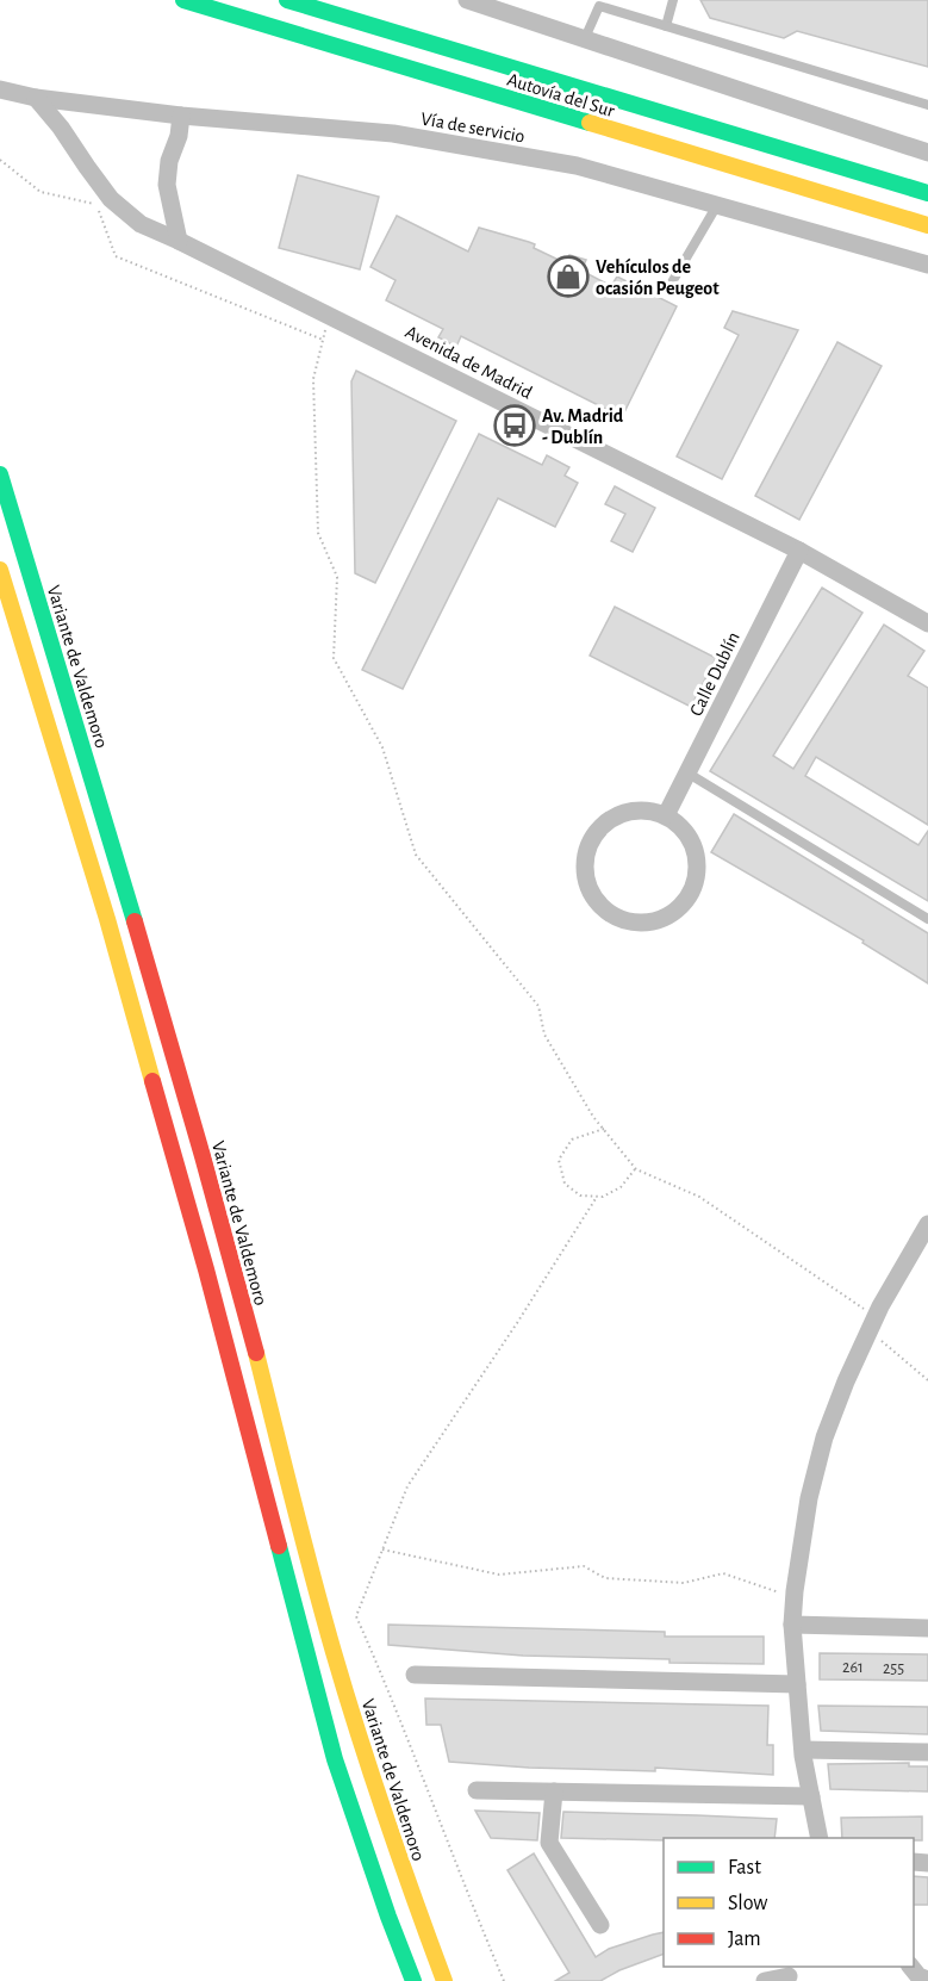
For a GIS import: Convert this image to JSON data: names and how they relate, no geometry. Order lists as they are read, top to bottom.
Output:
{
  "streets": {
    "main road": ["Autovía del Sur", "Variante de Valdemoro"],
    "street": ["Vía de servicio", "Avenida de Madrid", "Calle Dublín"]
  },
  "crossings": [
    ["Vía de servicio", "Avenida de Madrid"],
    ["Avenida de Madrid", "Calle Dublín"]
  ],
  "places": {
    "shop": ["Vehículos de ocasión Peugeot"],
    "bus stop": ["Av. Madrid - Dublín"]
  },
  "house_numbers": ["261", "255"],
  "legend": ["Fast", "Slow", "Jam"]
}
